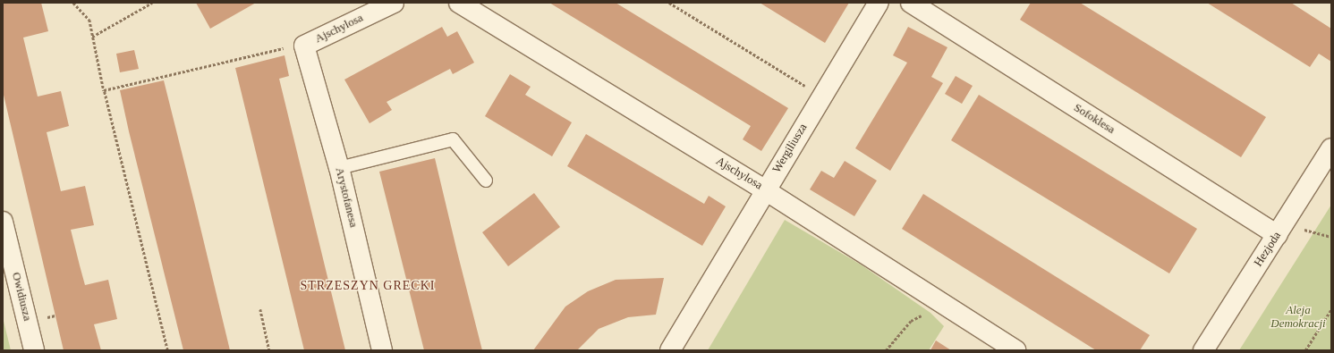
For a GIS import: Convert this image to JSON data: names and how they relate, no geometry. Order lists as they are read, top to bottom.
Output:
{
  "streets": {
    "street": [
      "Ajschylosa",
      "Sofoklesa",
      "Wergiliusza",
      "Arystofanesa",
      "Hezjoda",
      "Owidiusza"
    ]
  },
  "crossings": [
    ["Ajschylosa", "Wergiliusza"],
    ["Ajschylosa", "Arystofanesa"],
    ["Sofoklesa", "Hezjoda"]
  ],
  "districts": ["STRZESZYN GRECKI"],
  "parks": ["Aleja Demokracji"]
}
